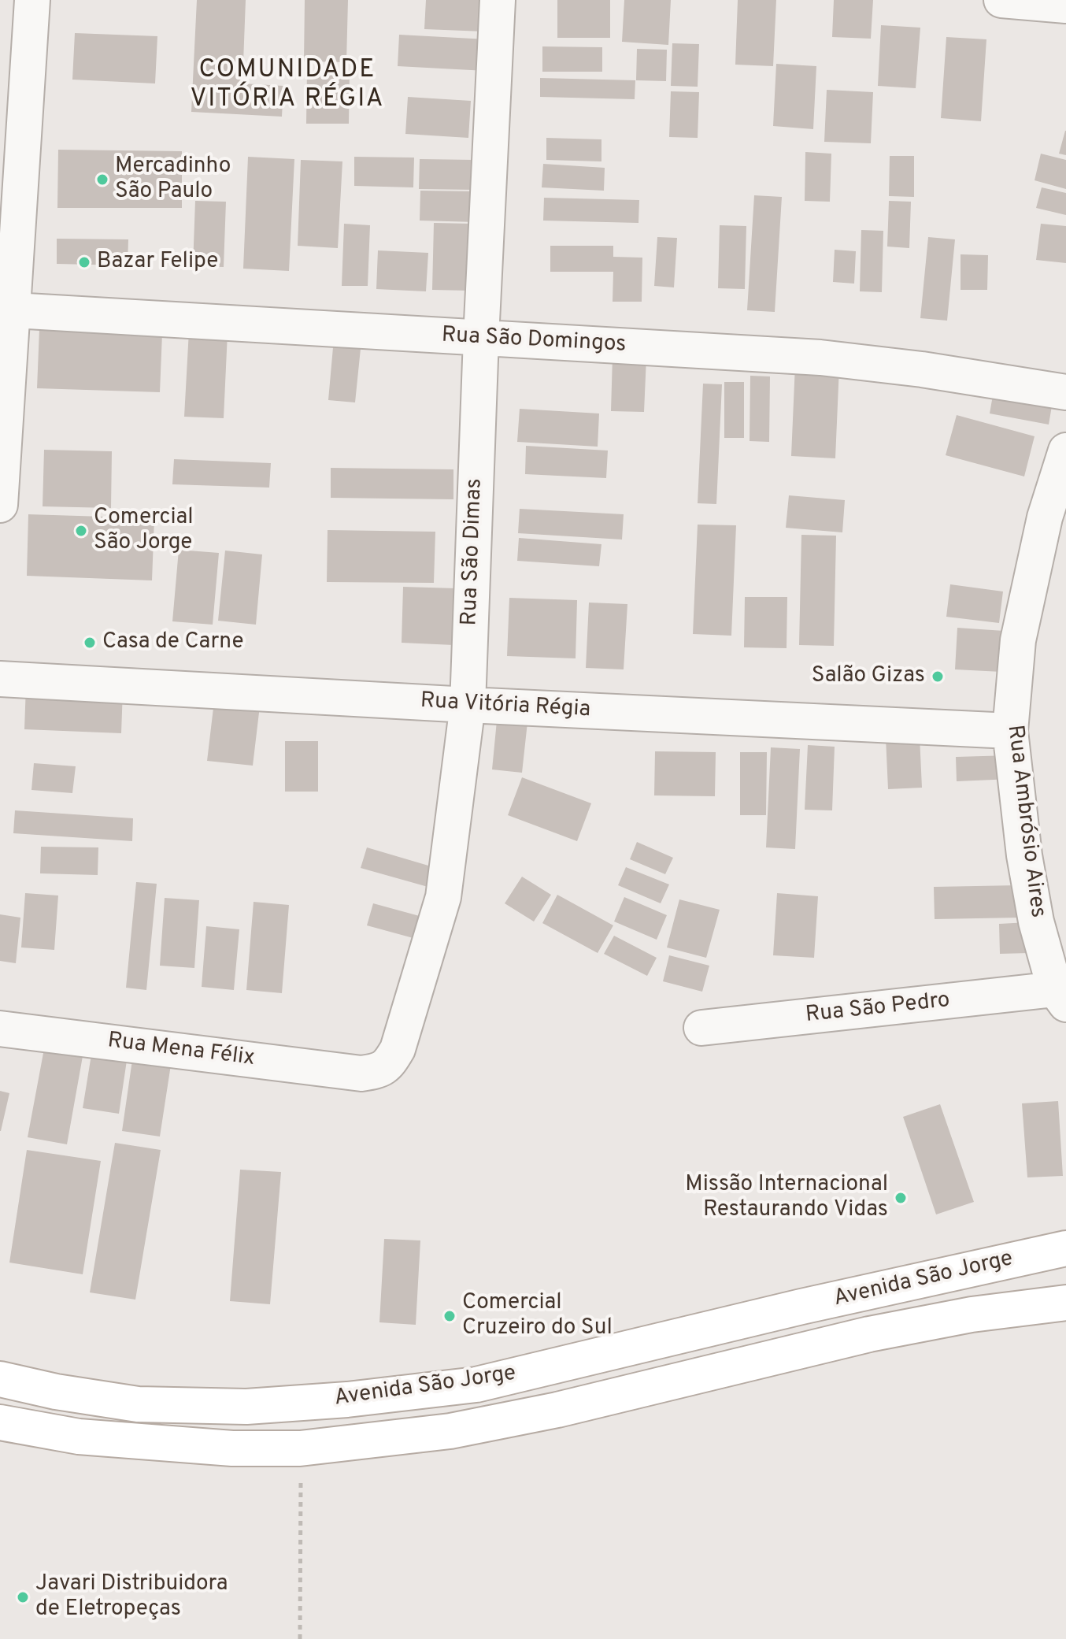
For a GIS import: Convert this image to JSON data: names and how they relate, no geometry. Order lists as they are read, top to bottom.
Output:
{
  "streets": {
    "main road": ["Avenida São Jorge"],
    "street": [
      "Rua São Domingos",
      "Rua São Dimas",
      "Rua Vitória Régia",
      "Rua Ambrósio Aires",
      "Rua São Pedro",
      "Rua Mena Félix"
    ]
  },
  "crossings": [
    ["Rua São Domingos", "Rua São Dimas"],
    ["Rua São Dimas", "Rua Vitória Régia"],
    ["Rua São Dimas", "Rua Mena Félix"],
    ["Rua Vitória Régia", "Rua Ambrósio Aires"],
    ["Rua Ambrósio Aires", "Rua São Pedro"]
  ],
  "districts": ["COMUNIDADE VITÓRIA RÉGIA"],
  "places": [
    "Mercadinho São Paulo",
    "Bazar Felipe",
    "Comercial São Jorge",
    "Casa de Carne",
    "Salão Gizas",
    "Missão Internacional Restaurando Vidas",
    "Comercial Cruzeiro do Sul",
    "Javari Distribuidora de Eletropeças"
  ]
}
